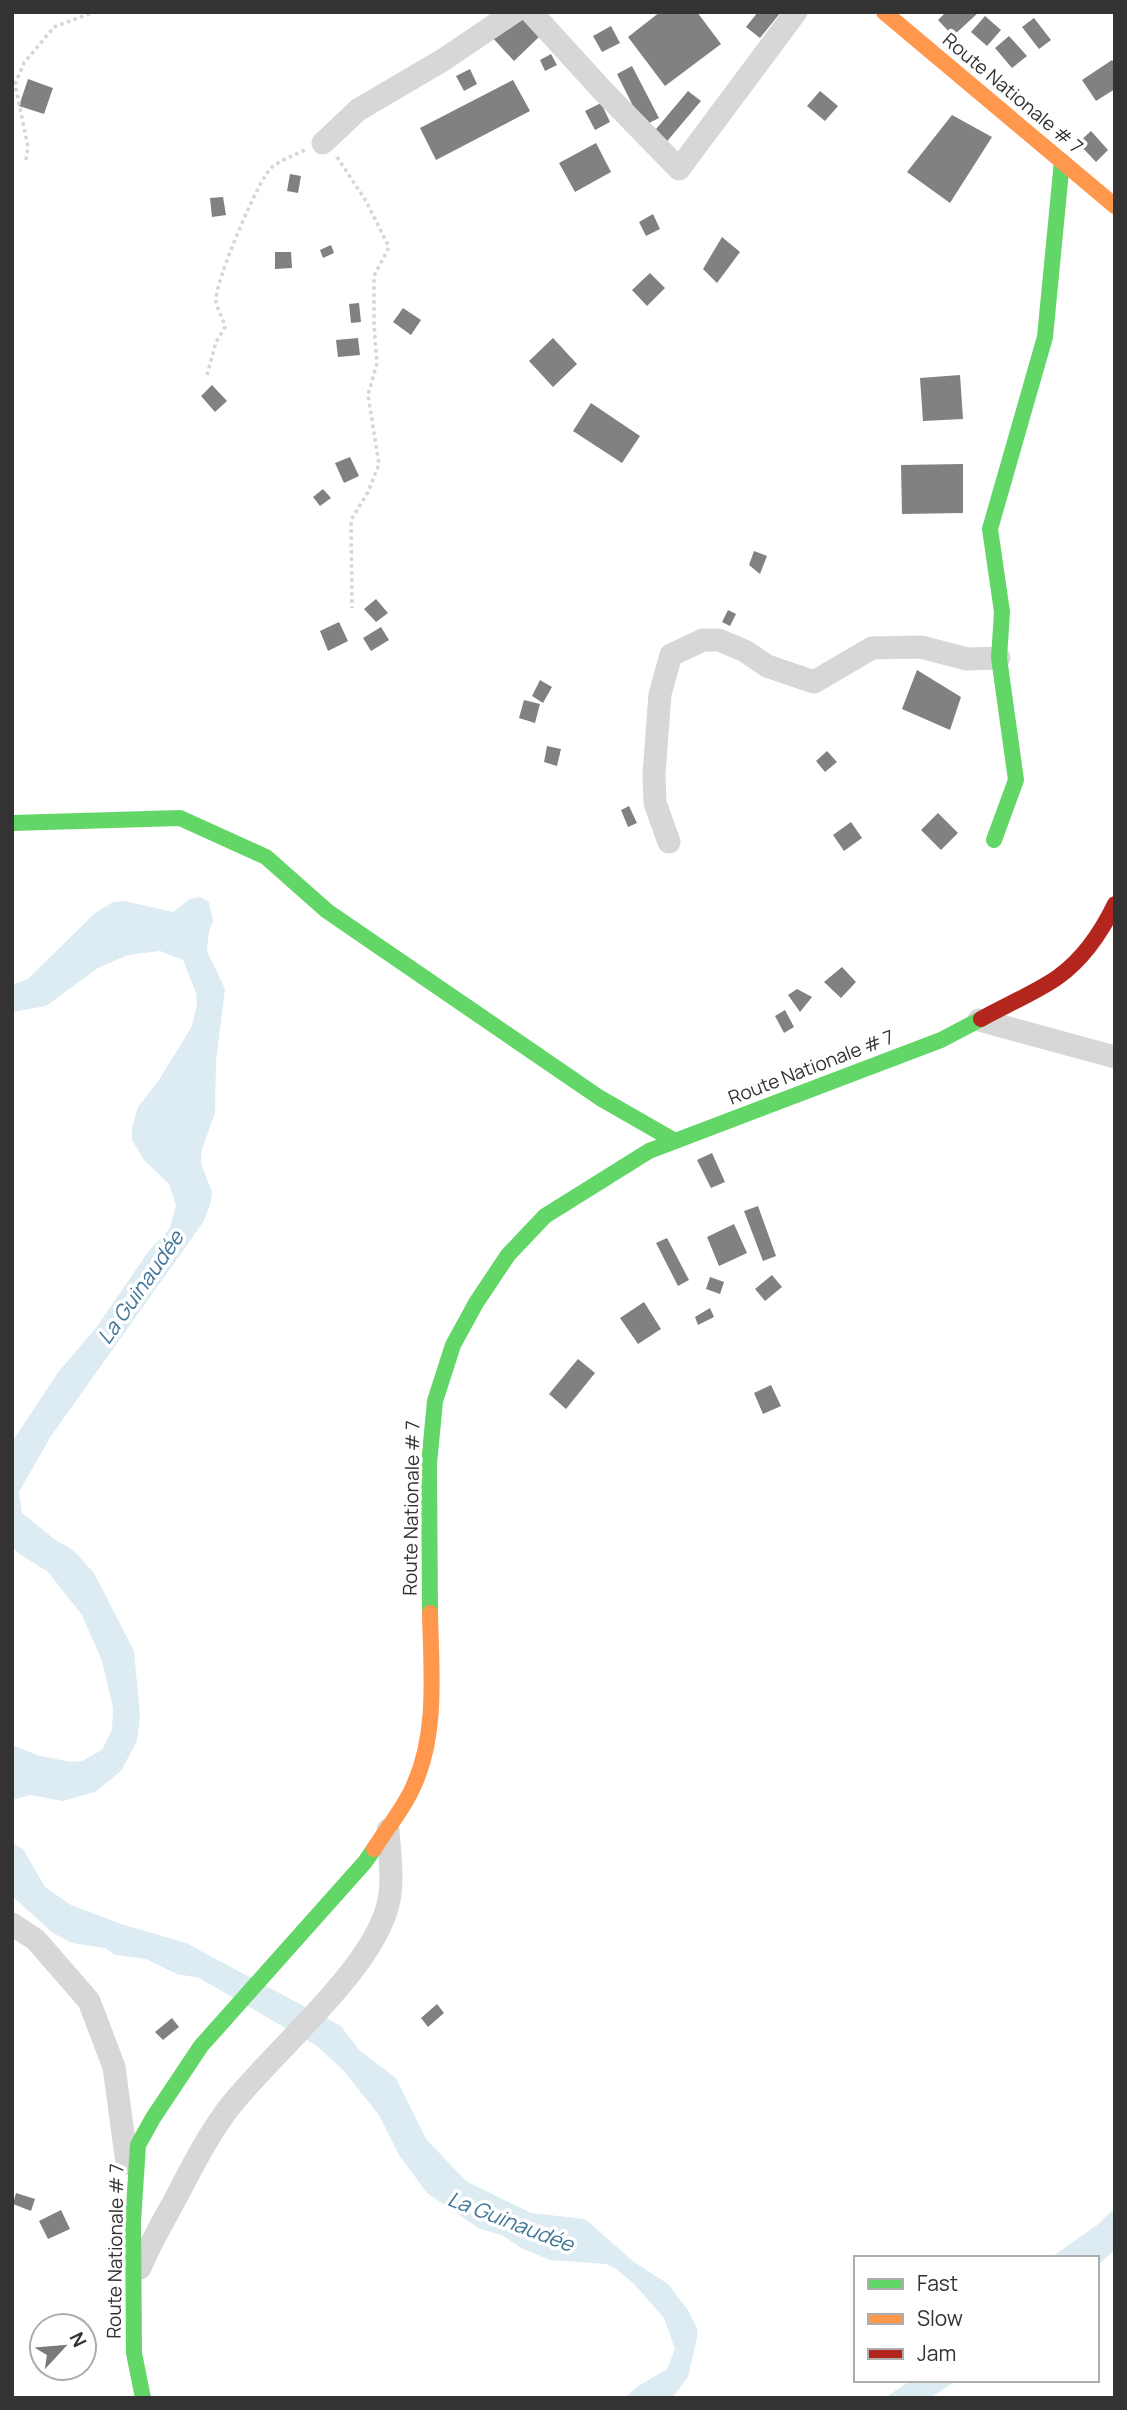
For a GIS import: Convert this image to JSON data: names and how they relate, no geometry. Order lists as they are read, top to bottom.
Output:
{
  "streets": {
    "main road": ["Route Nationale # 7"]
  },
  "water": ["La Guinaudée"],
  "legend": ["Fast", "Slow", "Jam"],
  "north": "top right"
}
